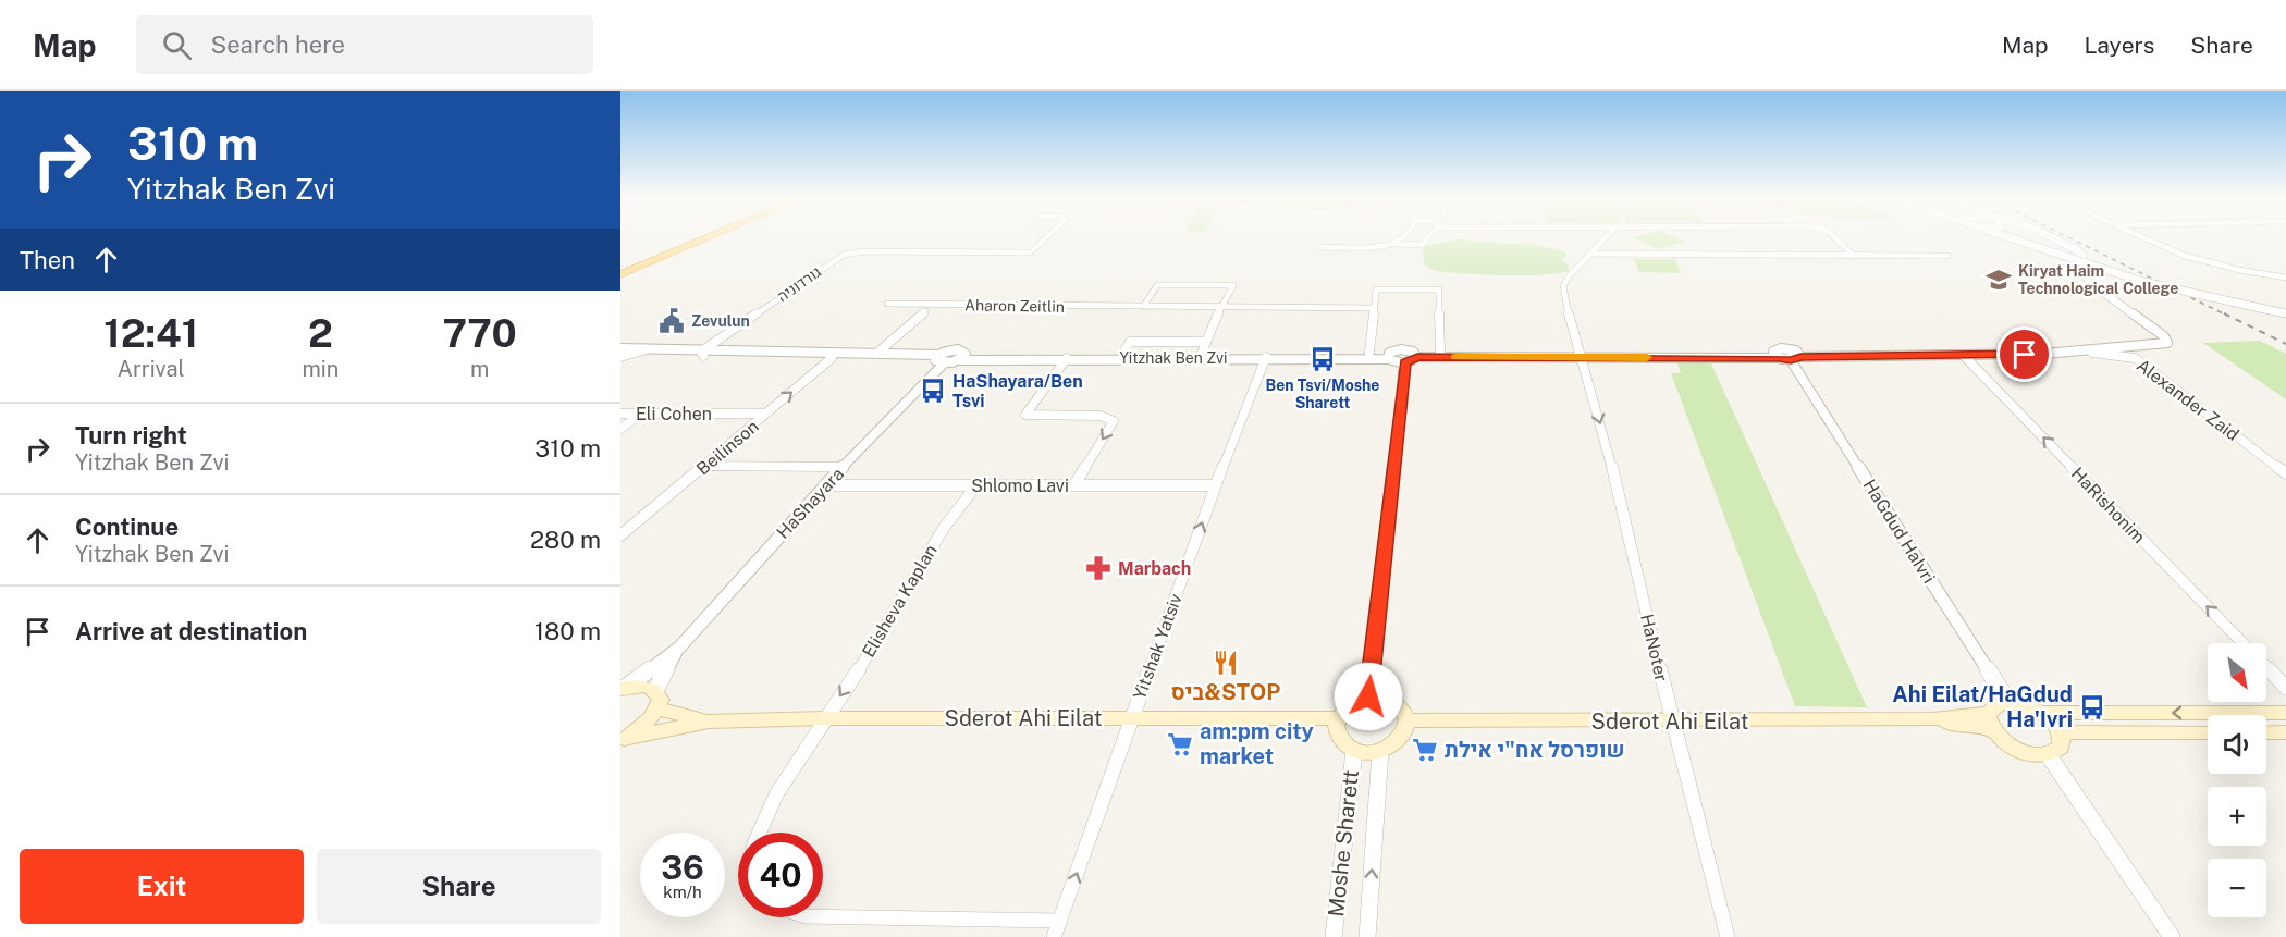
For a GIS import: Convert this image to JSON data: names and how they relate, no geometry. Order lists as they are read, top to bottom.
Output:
{
  "streets": {
    "main road": ["Sderot Ahi Eilat"],
    "street": [
      "גורדוניה",
      "Aharon Zeitlin",
      "Yitzhak Ben Zvi",
      "Alexander Zaid",
      "Eli Cohen",
      "Beilinson",
      "Shlomo Lavi",
      "HaShayara",
      "HaRishonim",
      "HaGdud HaIvri",
      "Elisheva Kaplan",
      "Yitshak Yatsiv",
      "HaNoter",
      "Moshe Sharett"
    ]
  },
  "crossings": [
    ["Yitzhak Ben Zvi", "Yitshak Yatsiv"],
    ["Eli Cohen", "Beilinson"],
    ["Shlomo Lavi", "HaShayara"],
    ["Shlomo Lavi", "Elisheva Kaplan"],
    ["Shlomo Lavi", "Yitshak Yatsiv"],
    ["Elisheva Kaplan", "Sderot Ahi Eilat"],
    ["Yitshak Yatsiv", "Sderot Ahi Eilat"],
    ["HaNoter", "Sderot Ahi Eilat"],
    ["Sderot Ahi Eilat", "Moshe Sharett"]
  ],
  "one_way": [
    "HaRishonim",
    "Elisheva Kaplan",
    "Yitshak Yatsiv",
    "HaNoter"
  ],
  "places": {
    "school or university": ["Kiryat Haim Technological College"],
    "public building": ["Zevulun"],
    "bus stop": ["Ben Tsvi/Moshe Sharett", "HaShayara/Ben Tsvi", "Ahi Eilat/HaGdud Ha'Ivri"],
    "pharmacy": ["Marbach"],
    "restaurant": ["ביס&STOP"],
    "supermarket": ["am:pm city market", "שופרסל אח\"י אילת"]
  },
  "north": "bottom right",
  "page": {
    "header": "Map",
    "search": "Search here",
    "nav": ["Map", "Layers", "Share"],
    "turn": ["310 m", "Yitzhak Ben Zvi"],
    "then": "Then",
    "eta": [
      "12:41",
      "Arrival",
      "2",
      "min",
      "770",
      "m"
    ],
    "list": [
      {
        "name": "Turn right",
        "note": "Yitzhak Ben Zvi",
        "value": "310 m"
      },
      {
        "name": "Continue",
        "note": "Yitzhak Ben Zvi",
        "value": "280 m"
      },
      {
        "name": "Arrive at destination",
        "value": "180 m"
      }
    ],
    "map_buttons": ["+", "−"],
    "speed": "36 km/h",
    "limit": "40",
    "buttons": ["Exit", "Share"]
  }
}
